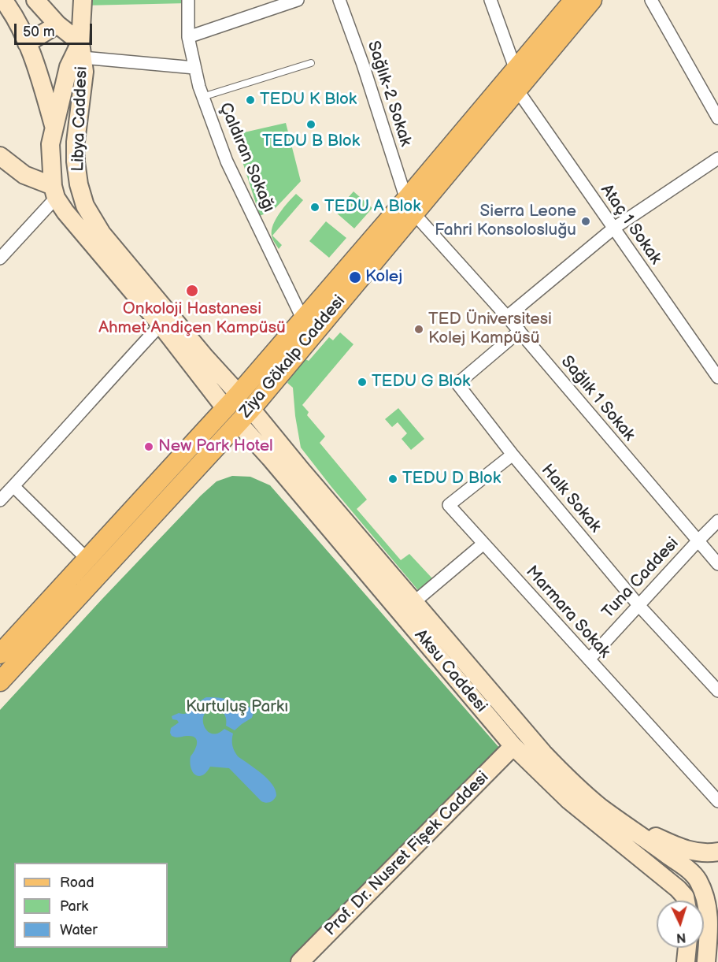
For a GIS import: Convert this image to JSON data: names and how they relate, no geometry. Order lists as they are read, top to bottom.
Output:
{
  "streets": {
    "main road": [
      "Libya Caddesi",
      "Ziya Gökalp Caddesi",
      "Aksu Caddesi",
      "Prof. Dr. Nusret Fişek Caddesi"
    ],
    "street": [
      "Sağlık-2 Sokak",
      "Çaldıran Sokağı",
      "Ataç 1 Sokak",
      "Sağlık 1 Sokak",
      "Halk Sokak",
      "Tuna Caddesi",
      "Marmara Sokak"
    ]
  },
  "crossings": [
    ["Sağlık-2 Sokak", "Ziya Gökalp Caddesi"],
    ["Sağlık-2 Sokak", "Sağlık 1 Sokak"],
    ["Libya Caddesi", "Ziya Gökalp Caddesi"],
    ["Çaldıran Sokağı", "Ziya Gökalp Caddesi"],
    ["Ataç 1 Sokak", "Ziya Gökalp Caddesi"],
    ["Ziya Gökalp Caddesi", "Sağlık 1 Sokak"],
    ["Ziya Gökalp Caddesi", "Aksu Caddesi"],
    ["Sağlık 1 Sokak", "Halk Sokak"],
    ["Sağlık 1 Sokak", "Tuna Caddesi"],
    ["Halk Sokak", "Tuna Caddesi"],
    ["Halk Sokak", "Marmara Sokak"],
    ["Tuna Caddesi", "Marmara Sokak"],
    ["Aksu Caddesi", "Prof. Dr. Nusret Fişek Caddesi"]
  ],
  "parks": ["Kurtuluş Parkı"],
  "places": [
    "TEDU K Blok",
    "TEDU B Blok",
    "TEDU A Blok",
    "Sierra Leone Fahri Konsolosluğu",
    "Kolej",
    "Onkoloji Hastanesi Ahmet Andiçen Kampüsü",
    "TED Üniversitesi Kolej Kampüsü",
    "TEDU G Blok",
    "New Park Hotel",
    "TEDU D Blok"
  ],
  "legend": ["Road", "Park", "Water"],
  "scale_bar": "50 m",
  "north": "bottom"
}
